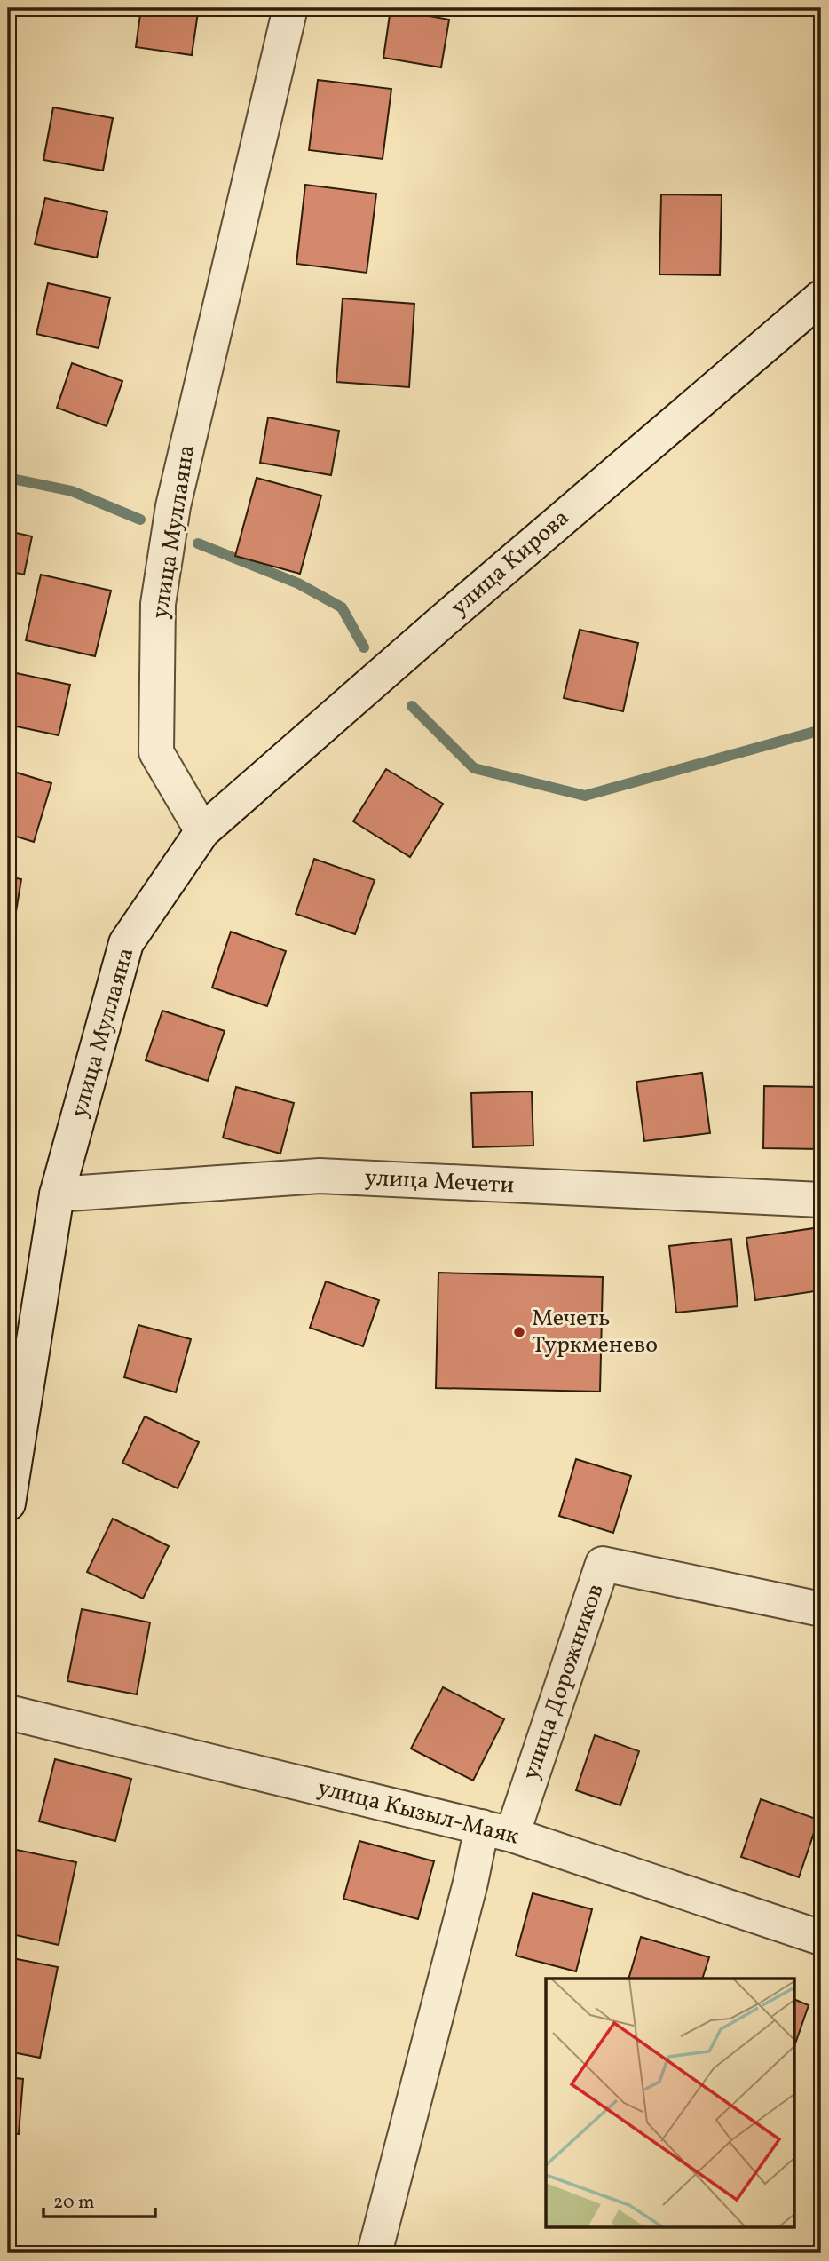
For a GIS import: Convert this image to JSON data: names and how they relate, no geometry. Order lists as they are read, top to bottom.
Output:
{
  "streets": {
    "street": [
      "улица Муллаяна",
      "улица Кирова",
      "улица Мечети",
      "улица Дорожников",
      "улица Кызыл-Маяк"
    ]
  },
  "crossings": [
    ["улица Муллаяна", "улица Кирова"],
    ["улица Муллаяна", "улица Мечети"],
    ["улица Дорожников", "улица Кызыл-Маяк"]
  ],
  "places": ["Мечеть Туркменево"],
  "scale_bar": "20 m"
}
